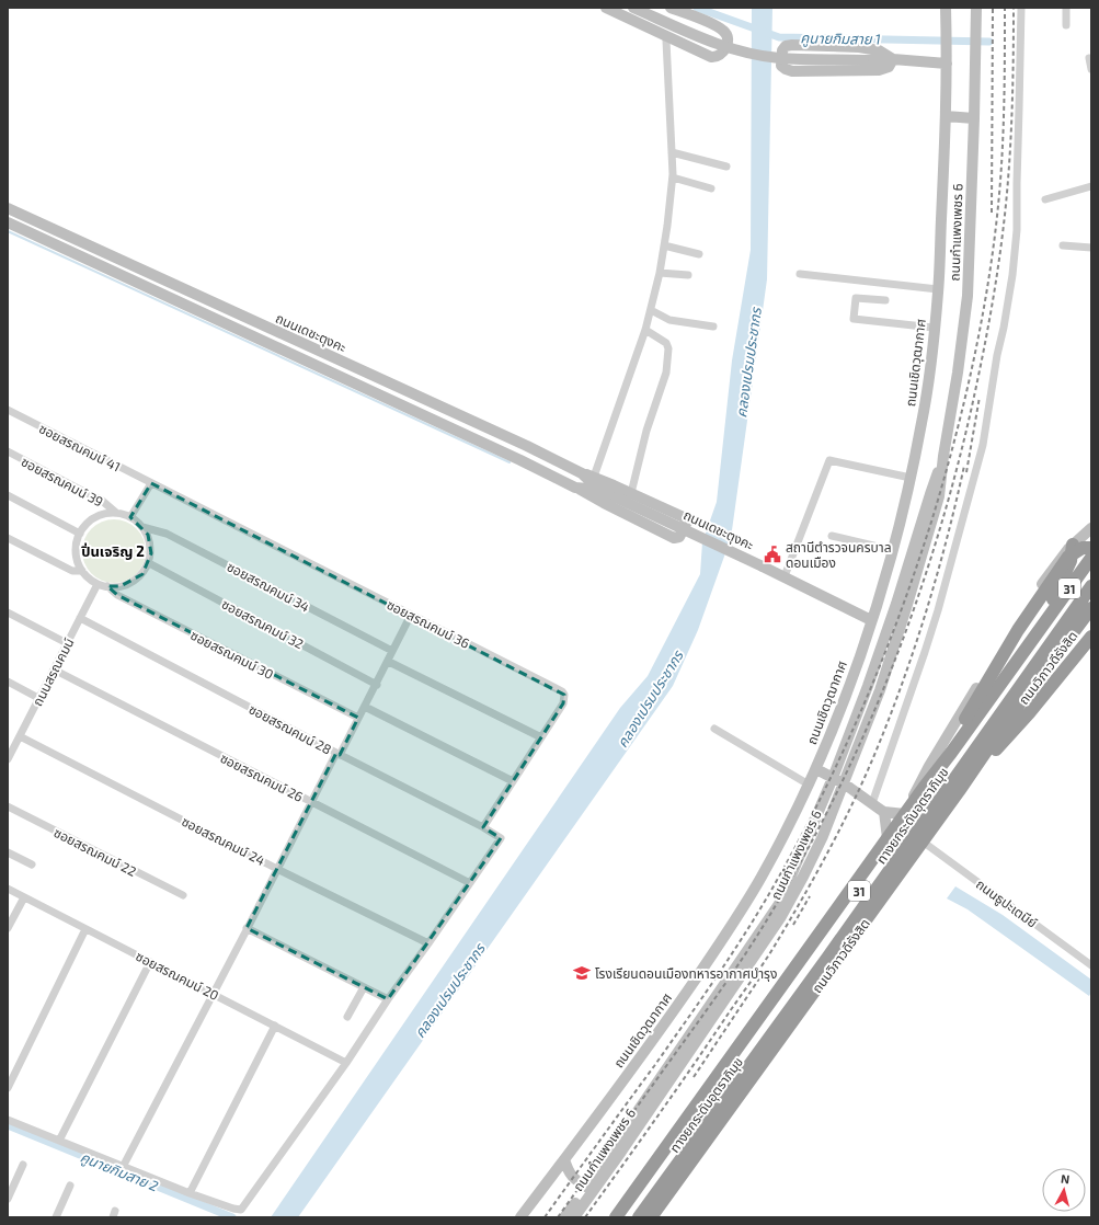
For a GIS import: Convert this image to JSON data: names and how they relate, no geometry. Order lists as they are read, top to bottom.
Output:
{
  "streets": {
    "highway": ["31", "ถนนวิภาวดีรังสิต", "ทางยกระดับอุตราภิมุข"],
    "main road": ["ถนนกำแพงเพชร 6", "ถนนเดชะตุงคะ", "ถนนเชิดวุฒากาศ"],
    "street": [
      "ซอยสรณคมน์ 41",
      "ซอยสรณคมน์ 39",
      "ซอยสรณคมน์ 34",
      "ซอยสรณคมน์ 32",
      "ซอยสรณคมน์ 36",
      "ซอยสรณคมน์ 30",
      "ถนนสรณคมน์",
      "ซอยสรณคมน์ 28",
      "ซอยสรณคมน์ 26",
      "ซอยสรณคมน์ 24",
      "ซอยสรณคมน์ 22",
      "ถนนธูปะเตมีย์",
      "ซอยสรณคมน์ 20"
    ]
  },
  "crossings": [
    ["ถนนเดชะตุงคะ", "ถนนเชิดวุฒากาศ"],
    ["ซอยสรณคมน์ 41", "ซอยสรณคมน์ 36"],
    ["ซอยสรณคมน์ 39", "ซอยสรณคมน์ 34"],
    ["ซอยสรณคมน์ 39", "ซอยสรณคมน์ 32"],
    ["ซอยสรณคมน์ 39", "ซอยสรณคมน์ 30"],
    ["ซอยสรณคมน์ 39", "ถนนสรณคมน์"],
    ["ซอยสรณคมน์ 34", "ซอยสรณคมน์ 32"],
    ["ซอยสรณคมน์ 34", "ซอยสรณคมน์ 30"],
    ["ซอยสรณคมน์ 34", "ถนนสรณคมน์"],
    ["ซอยสรณคมน์ 32", "ซอยสรณคมน์ 30"],
    ["ซอยสรณคมน์ 32", "ถนนสรณคมน์"],
    ["ซอยสรณคมน์ 36", "ซอยสรณคมน์ 28"],
    ["ซอยสรณคมน์ 30", "ถนนสรณคมน์"],
    ["ถนนวิภาวดีรังสิต", "ถนนธูปะเตมีย์"],
    ["ถนนสรณคมน์", "ซอยสรณคมน์ 28"],
    ["ถนนสรณคมน์", "ซอยสรณคมน์ 26"],
    ["ถนนสรณคมน์", "ซอยสรณคมน์ 24"],
    ["ซอยสรณคมน์ 28", "ซอยสรณคมน์ 26"]
  ],
  "districts": ["ปิ่นเจริญ 2"],
  "water": ["คูนายกิมสาย 1", "คลองเปรมประชากร", "คูนายกิมสาย 2"],
  "places": {
    "public building": ["สถานีตำรวจนครบาล ดอนเมือง"],
    "school or university": ["โรงเรียนดอนเมืองทหารอากาศบำรุง"]
  },
  "north": "top"
}
